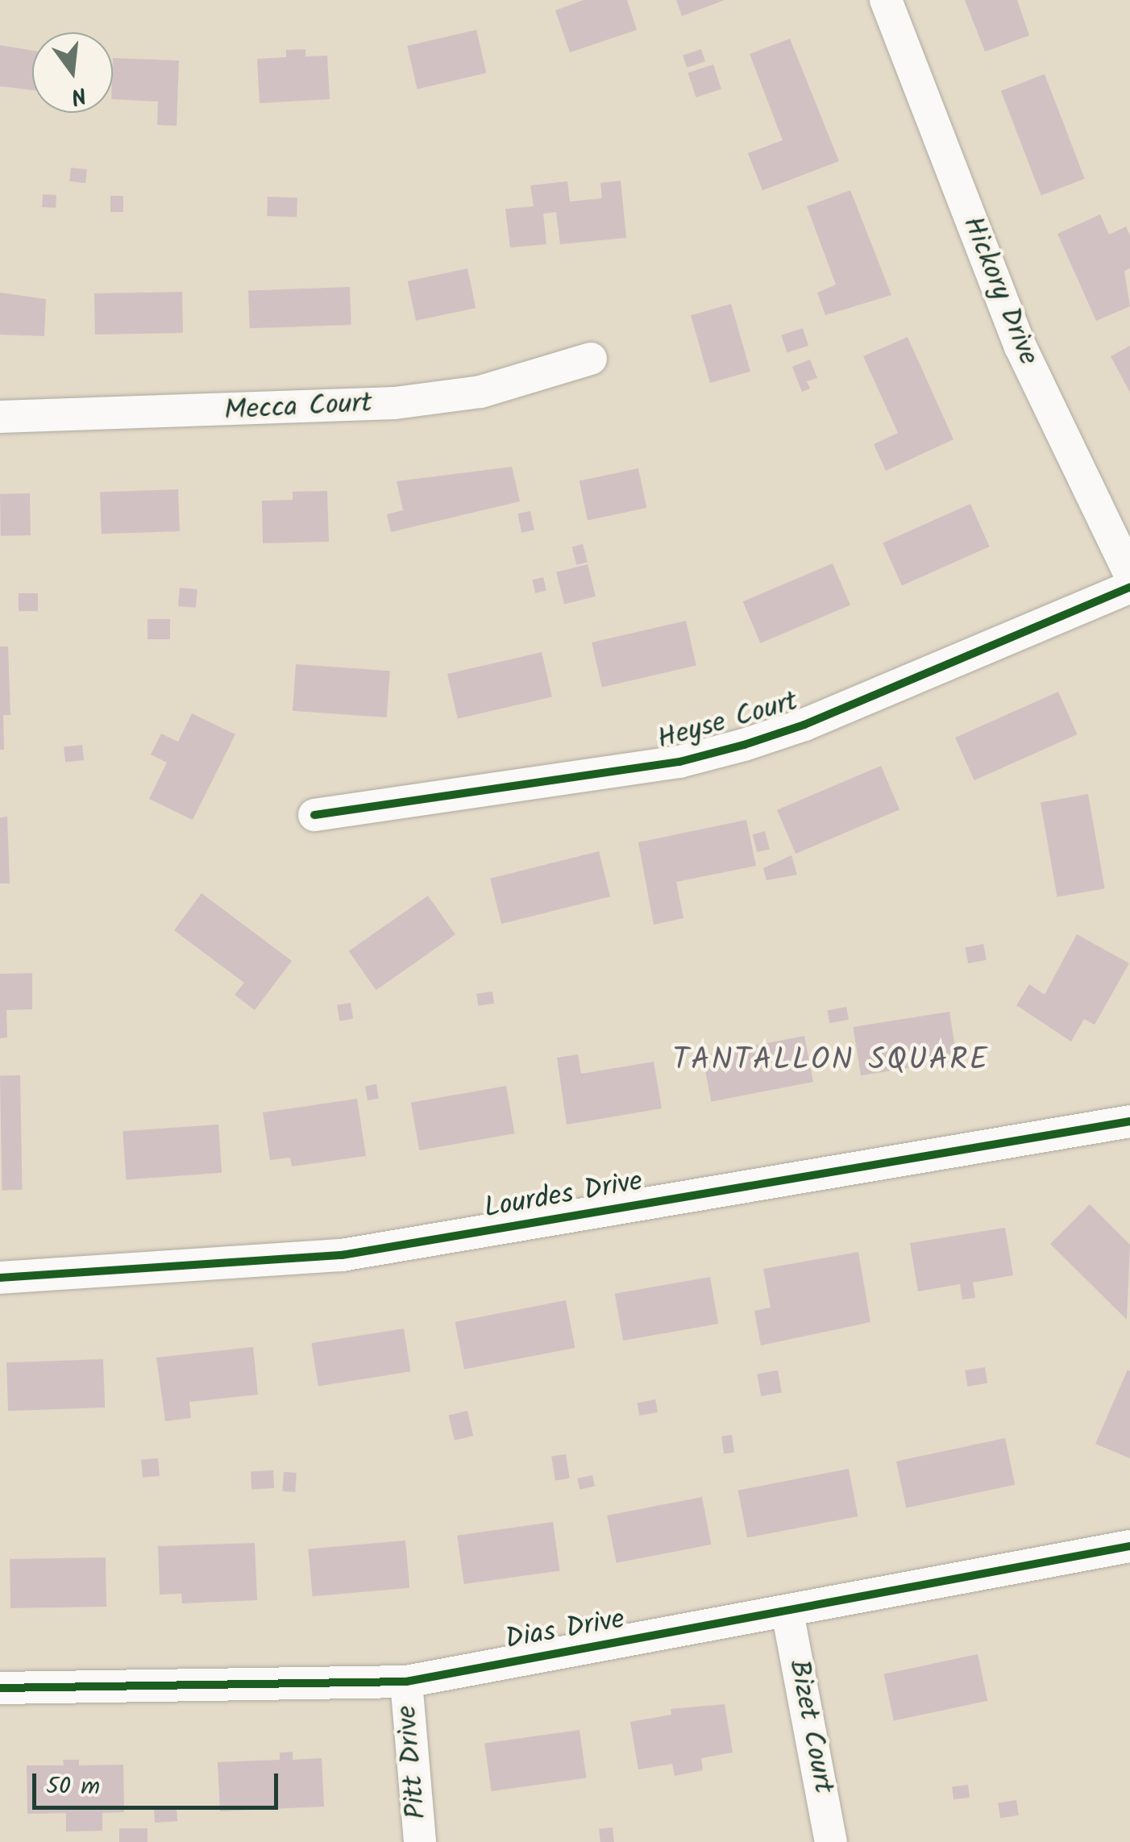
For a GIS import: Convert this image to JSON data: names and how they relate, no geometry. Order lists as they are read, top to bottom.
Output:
{
  "streets": {
    "street": [
      "Hickory Drive",
      "Mecca Court",
      "Heyse Court",
      "Lourdes Drive",
      "Dias Drive",
      "Bizet Court",
      "Pitt Drive"
    ]
  },
  "crossings": [
    ["Dias Drive", "Bizet Court"],
    ["Dias Drive", "Pitt Drive"]
  ],
  "districts": ["TANTALLON SQUARE"],
  "scale_bar": "50 m",
  "north": "bottom"
}
